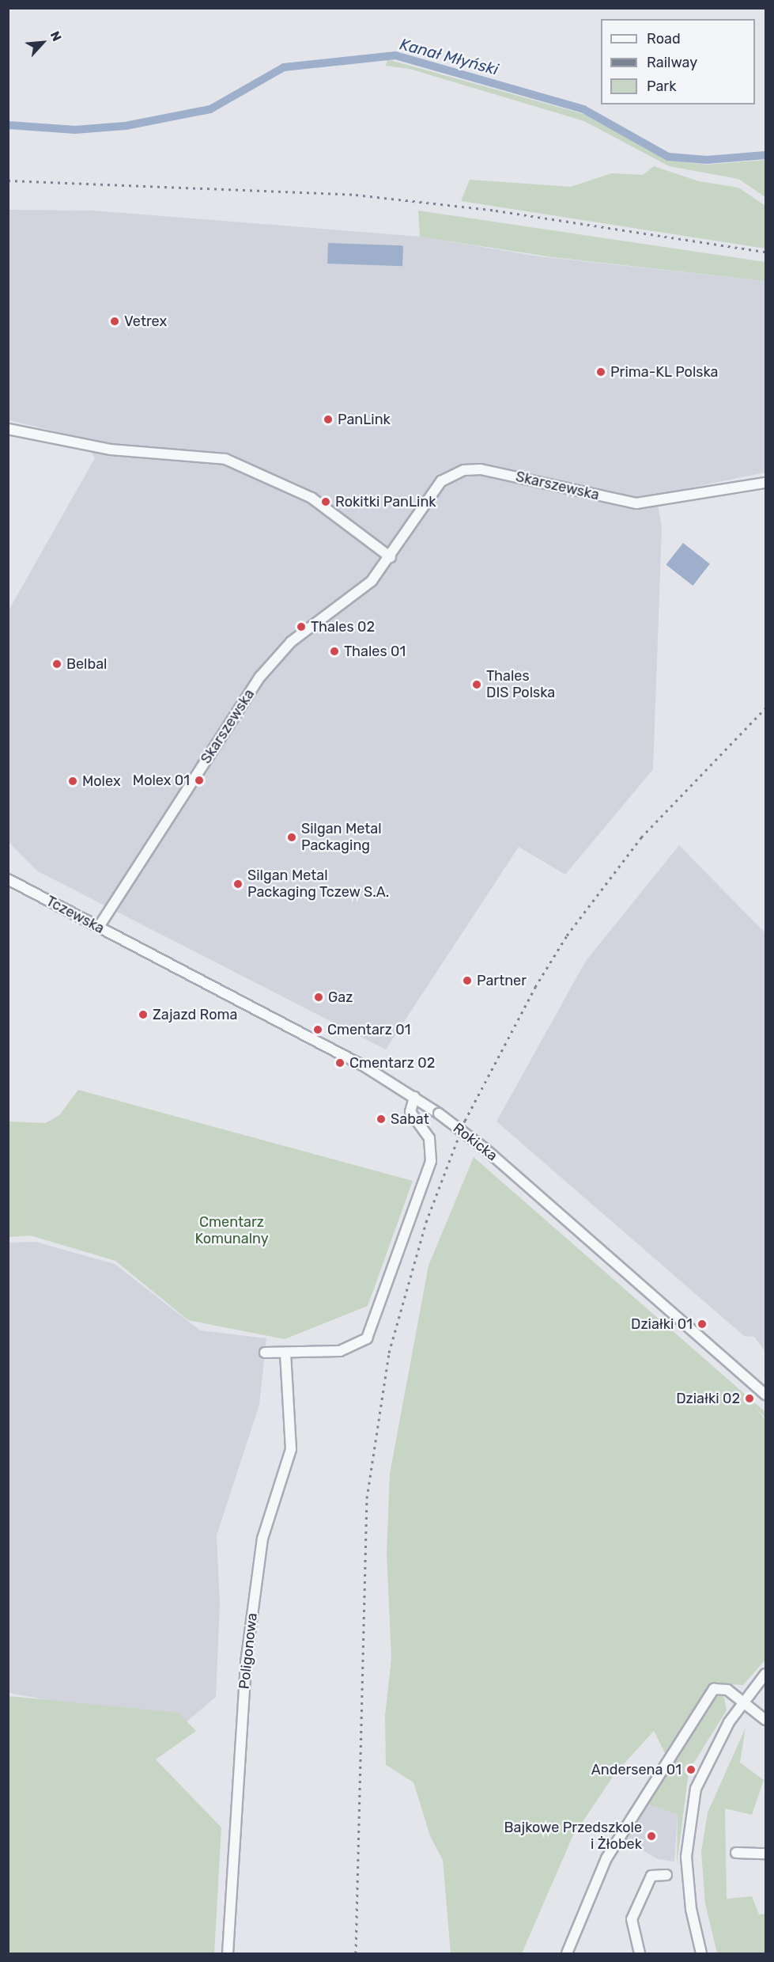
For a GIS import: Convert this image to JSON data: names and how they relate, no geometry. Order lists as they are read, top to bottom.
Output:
{
  "streets": {
    "street": [
      "Skarszewska",
      "Tczewska",
      "Rokicka",
      "Poligonowa"
    ]
  },
  "crossings": [
    ["Skarszewska", "Tczewska"],
    ["Tczewska", "Rokicka"]
  ],
  "water": ["Kanał Młyński"],
  "parks": ["Cmentarz Komunalny"],
  "places": [
    "Vetrex",
    "Prima-KL Polska",
    "PanLink",
    "Rokitki PanLink",
    "Thales 02",
    "Thales 01",
    "Belbal",
    "Thales DIS Polska",
    "Molex 01",
    "Molex",
    "Silgan Metal Packaging",
    "Silgan Metal Packaging Tczew S.A.",
    "Partner",
    "Gaz",
    "Zajazd Roma",
    "Cmentarz 01",
    "Cmentarz 02",
    "Sabat",
    "Działki 01",
    "Działki 02",
    "Andersena 01",
    "Bajkowe Przedszkole i Żłobek"
  ],
  "legend": ["Road", "Railway", "Park"],
  "north": "top right"
}
